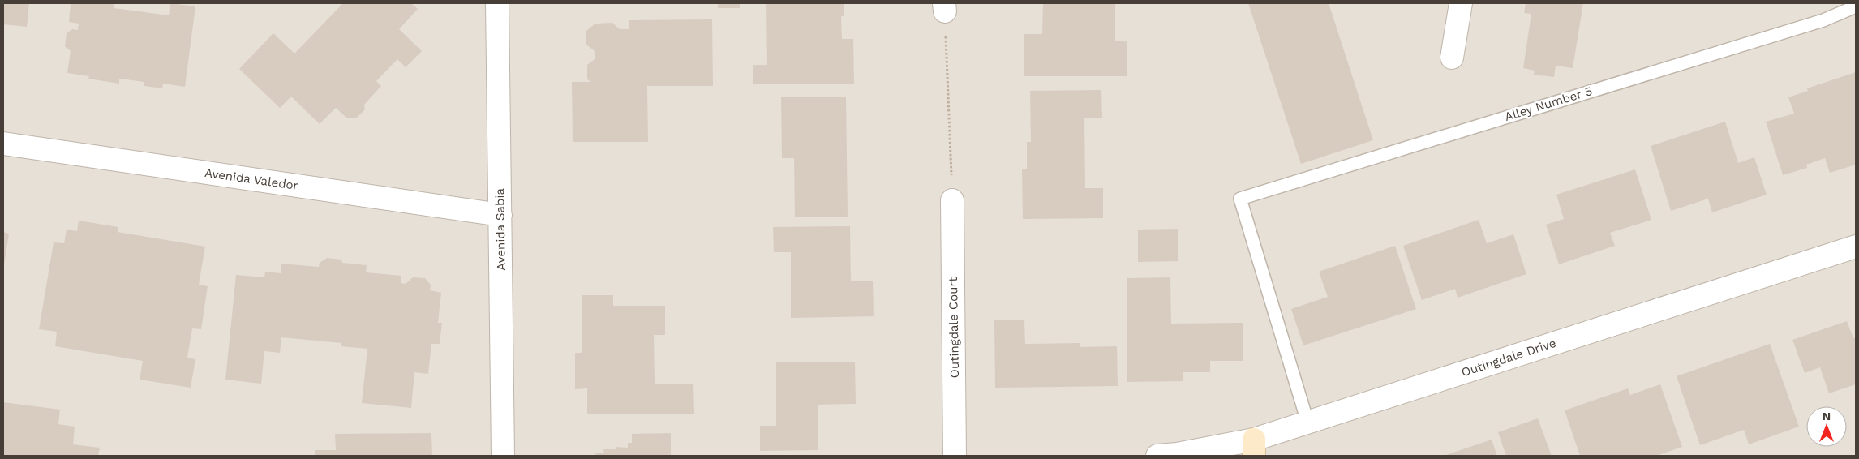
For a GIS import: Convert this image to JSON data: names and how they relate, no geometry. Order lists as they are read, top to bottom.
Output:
{
  "streets": {
    "street": [
      "Avenida Valedor",
      "Avenida Sabia",
      "Outingdale Court",
      "Outingdale Drive"
    ],
    "lane": ["Alley Number 5"]
  },
  "crossings": [
    ["Alley Number 5", "Outingdale Drive"],
    ["Avenida Valedor", "Avenida Sabia"]
  ],
  "north": "top"
}
